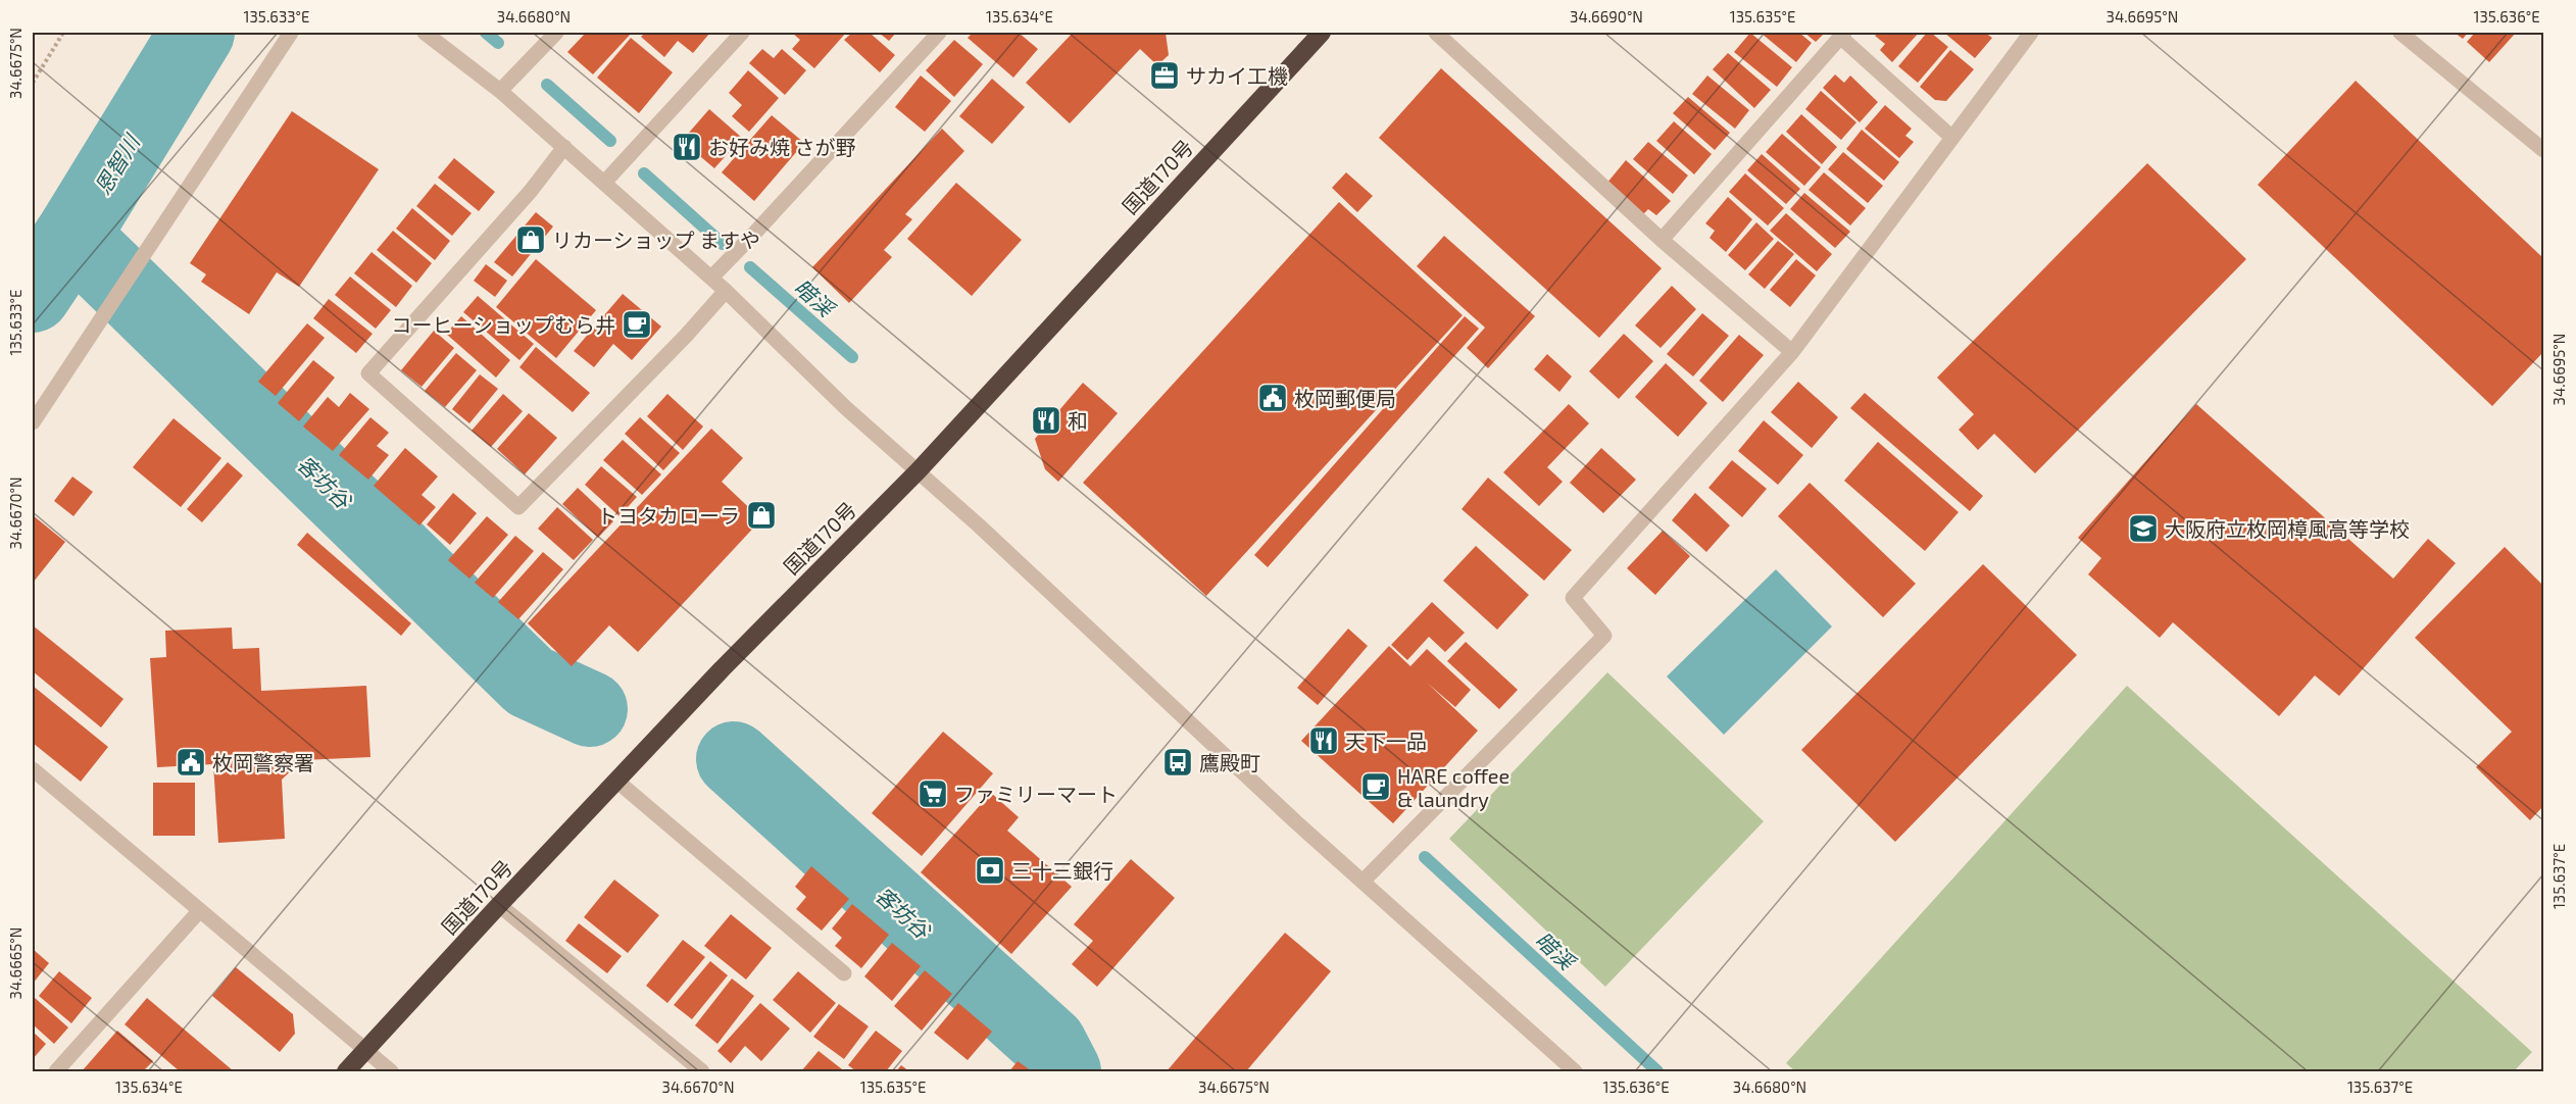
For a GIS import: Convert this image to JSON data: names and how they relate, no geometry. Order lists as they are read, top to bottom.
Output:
{
  "streets": {
    "highway": ["国道170号"]
  },
  "water": ["恩智川", "暗渓", "客坊谷"],
  "places": {
    "office": ["サカイ工機"],
    "restaurant": ["お好み焼 さが野", "和", "天下一品"],
    "shop": ["リカーショップ ますや", "トヨタカローラ"],
    "cafe": ["コーヒーショップむら井", "HARE coffee & laundry"],
    "public building": ["枚岡郵便局", "枚岡警察署"],
    "school or university": ["大阪府立枚岡樟風高等学校"],
    "bus stop": ["鷹殿町"],
    "supermarket": ["ファミリーマート"],
    "bank": ["三十三銀行"]
  },
  "coordinates": [
    "135.633°E",
    "34.6680°N",
    "135.634°E",
    "34.6690°N",
    "135.635°E",
    "34.6695°N",
    "135.636°E",
    "34.6675°N",
    "34.6670°N",
    "135.637°E",
    "34.6665°N"
  ]
}
